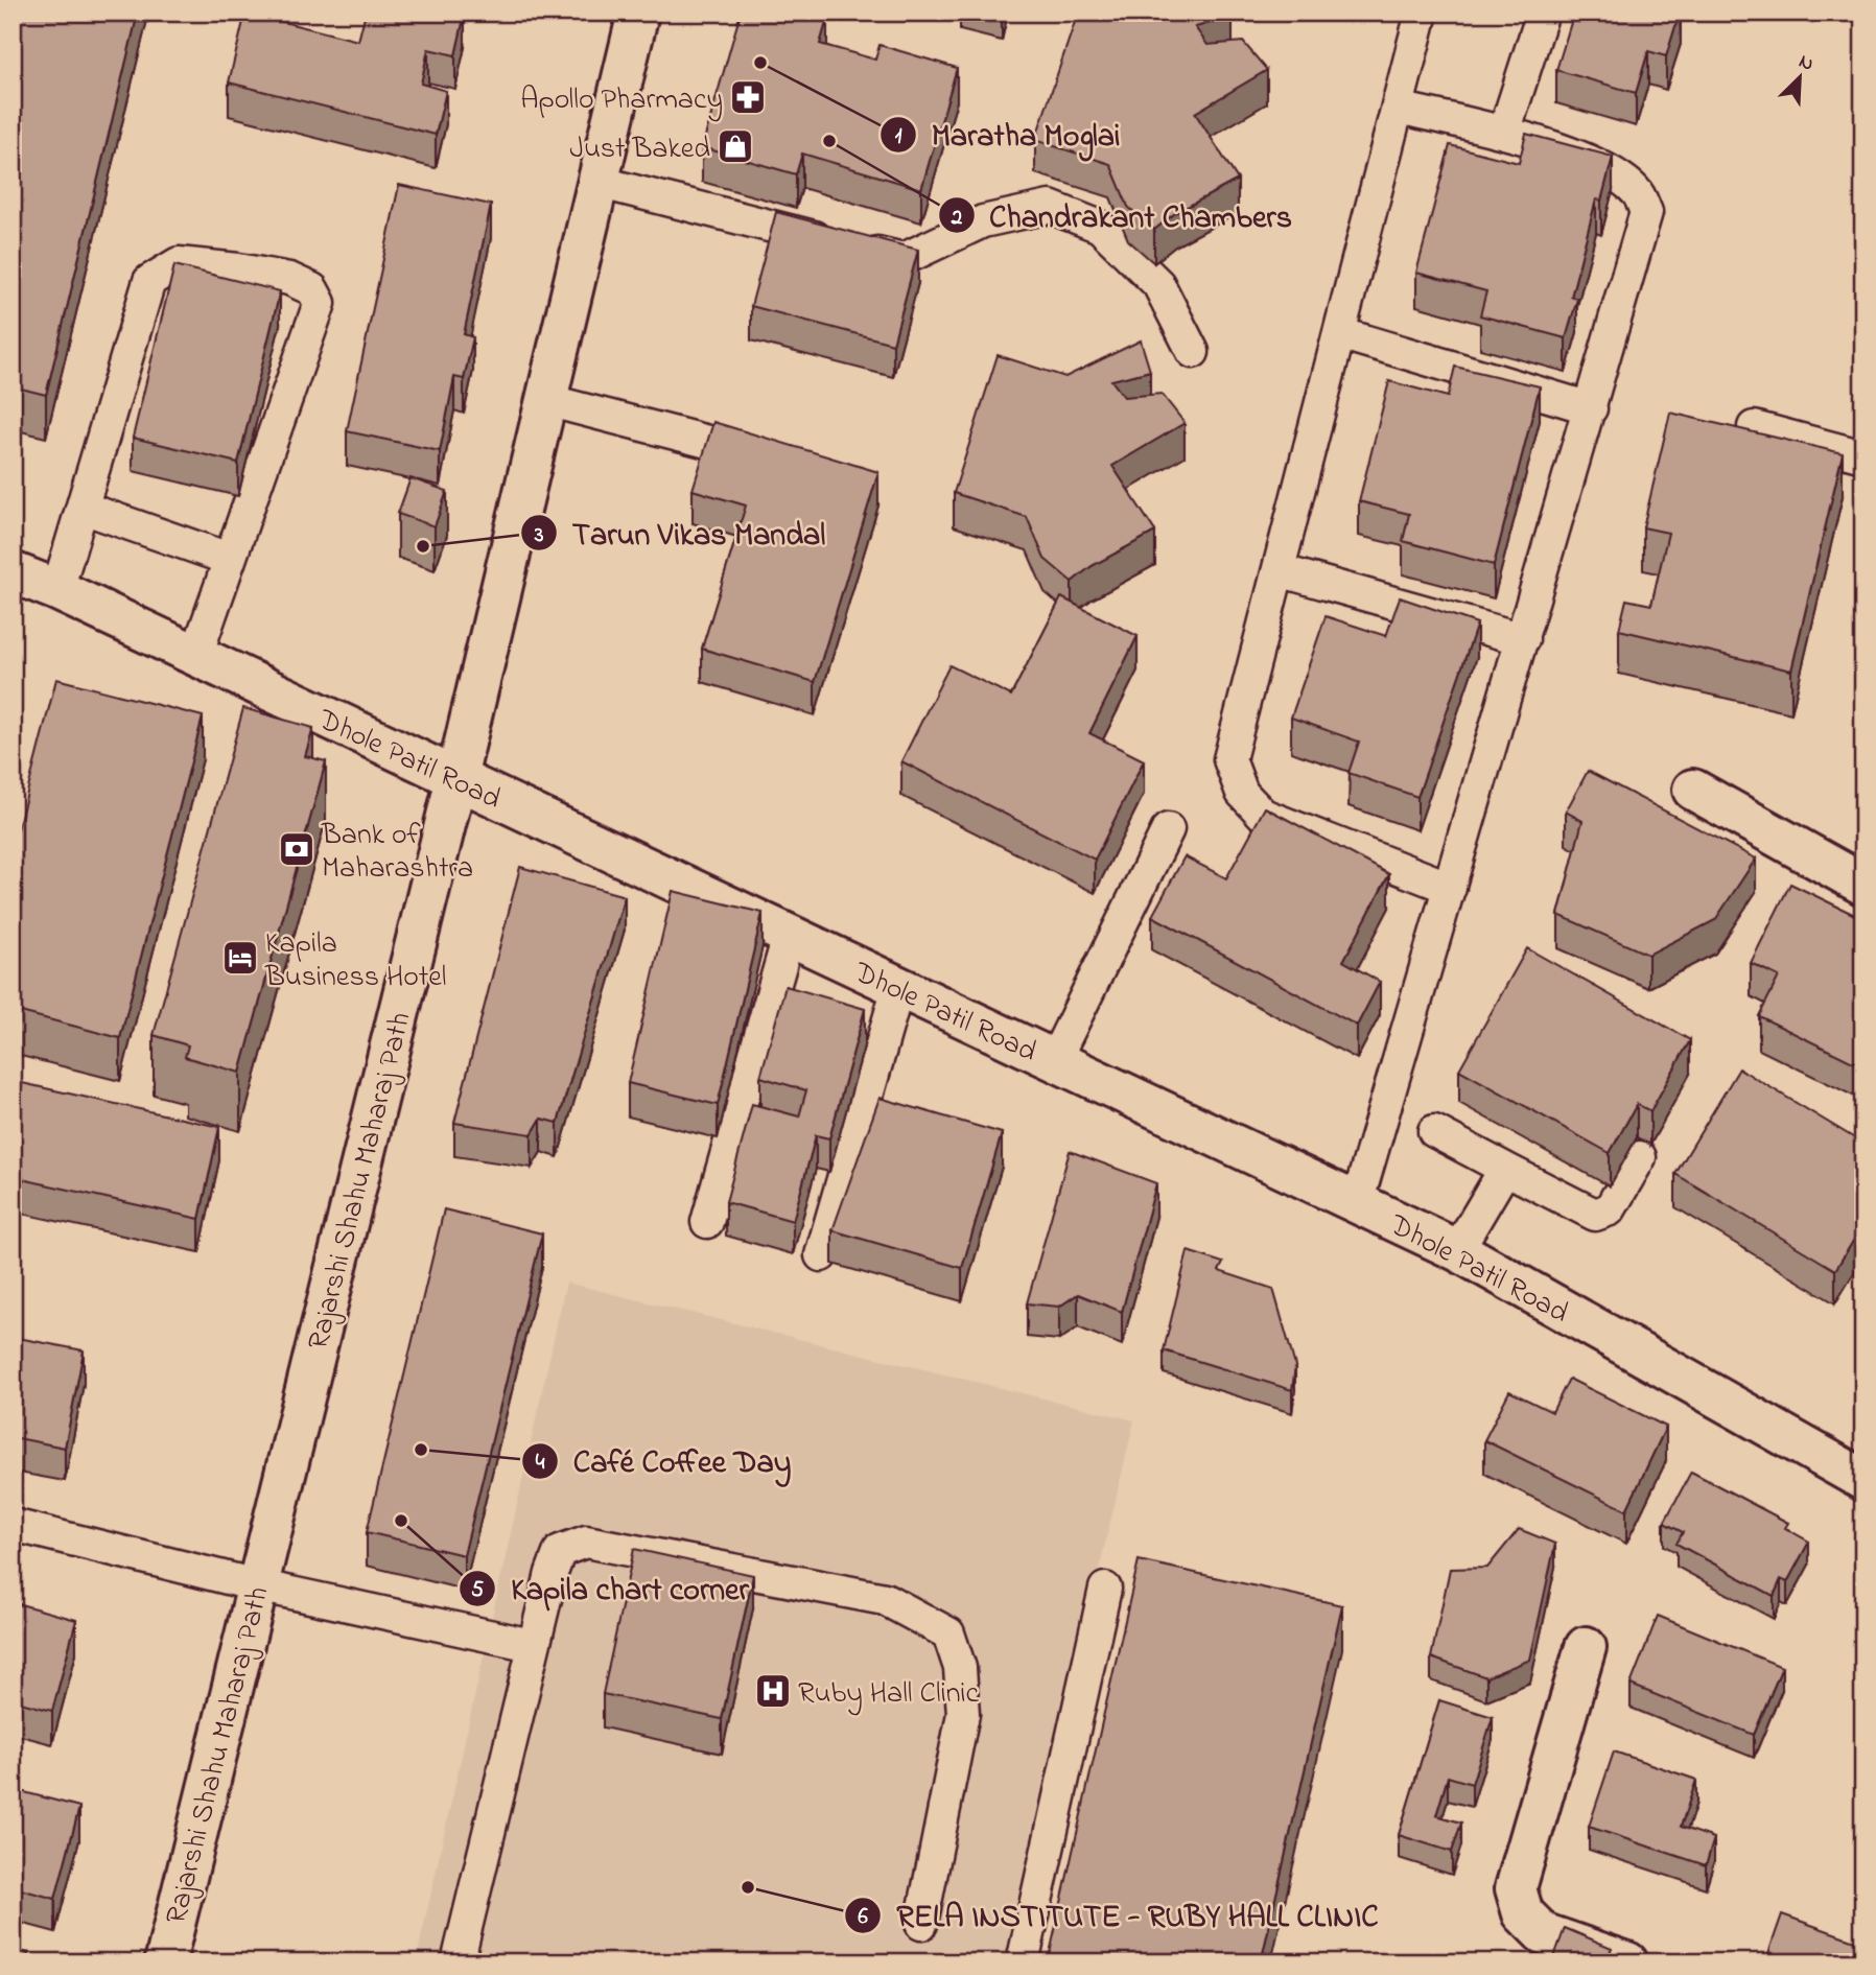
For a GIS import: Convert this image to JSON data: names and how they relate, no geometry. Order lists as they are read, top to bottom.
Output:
{
  "streets": {
    "street": ["Dhole Patil Road", "Rajarshi Shahu Maharaj Path"]
  },
  "crossings": [
    ["Dhole Patil Road", "Rajarshi Shahu Maharaj Path"]
  ],
  "places": {
    "other": [
      "Maratha Moglai",
      "Chandrakant Chambers",
      "Tarun Vikas Mandal",
      "Café Coffee Day",
      "Kapila chart corner",
      "RELA INSTITUTE - RUBY HALL CLINIC"
    ],
    "pharmacy": ["Apollo Pharmacy"],
    "shop": ["Just Baked"],
    "bank": ["Bank of Maharashtra"],
    "hotel": ["Kapila Business Hotel"],
    "hospital": ["Ruby Hall Clinic"]
  },
  "north": "top right"
}
